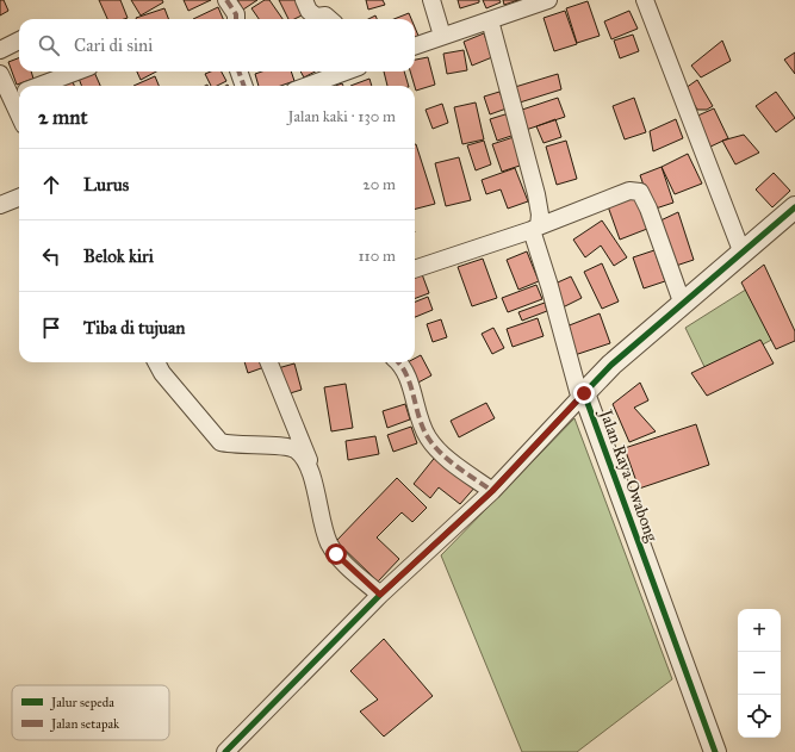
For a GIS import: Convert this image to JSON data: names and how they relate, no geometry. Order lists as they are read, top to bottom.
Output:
{
  "streets": {
    "street": ["Jalan Raya Owabong"]
  },
  "legend": ["Jalur sepeda", "Jalan setapak"],
  "page": {
    "search": "Cari di sini",
    "heading": ["2 mnt", "Jalan kaki · 130 m"],
    "list": [
      ["Lurus", "20 m"],
      ["Belok kiri", "110 m"],
      "Tiba di tujuan"
    ],
    "map_buttons": ["+", "−"]
  }
}
